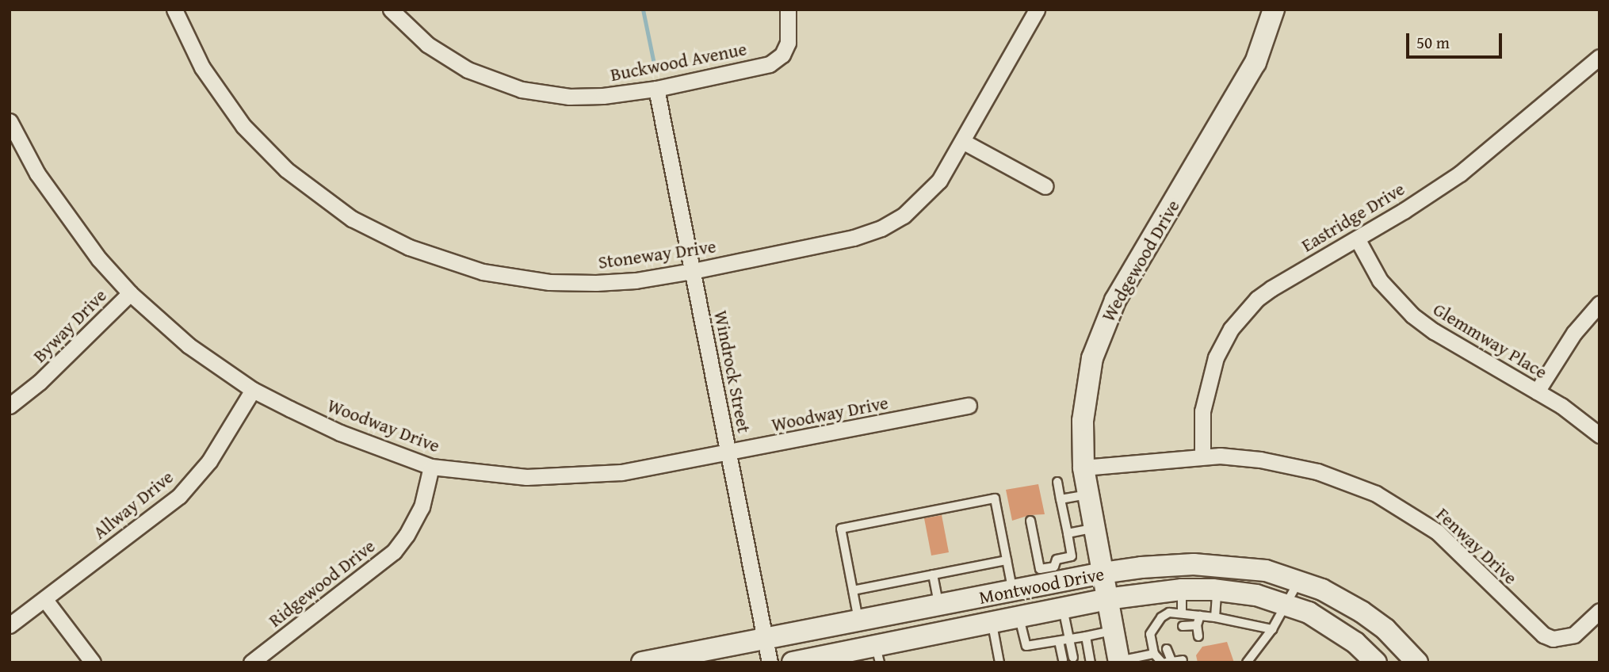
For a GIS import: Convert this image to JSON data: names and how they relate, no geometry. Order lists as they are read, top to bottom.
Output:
{
  "streets": {
    "main road": ["Wedgewood Drive", "Montwood Drive"],
    "street": [
      "Buckwood Avenue",
      "Eastridge Drive",
      "Stoneway Drive",
      "Byway Drive",
      "Glemmway Place",
      "Windrock Street",
      "Woodway Drive",
      "Allway Drive",
      "Fenway Drive",
      "Ridgewood Drive"
    ]
  },
  "crossings": [
    ["Buckwood Avenue", "Windrock Street"],
    ["Eastridge Drive", "Glemmway Place"],
    ["Eastridge Drive", "Fenway Drive"],
    ["Stoneway Drive", "Windrock Street"],
    ["Wedgewood Drive", "Fenway Drive"],
    ["Wedgewood Drive", "Montwood Drive"],
    ["Byway Drive", "Woodway Drive"],
    ["Windrock Street", "Woodway Drive"],
    ["Windrock Street", "Montwood Drive"],
    ["Woodway Drive", "Allway Drive"],
    ["Woodway Drive", "Ridgewood Drive"]
  ],
  "scale_bar": "50 m"
}
